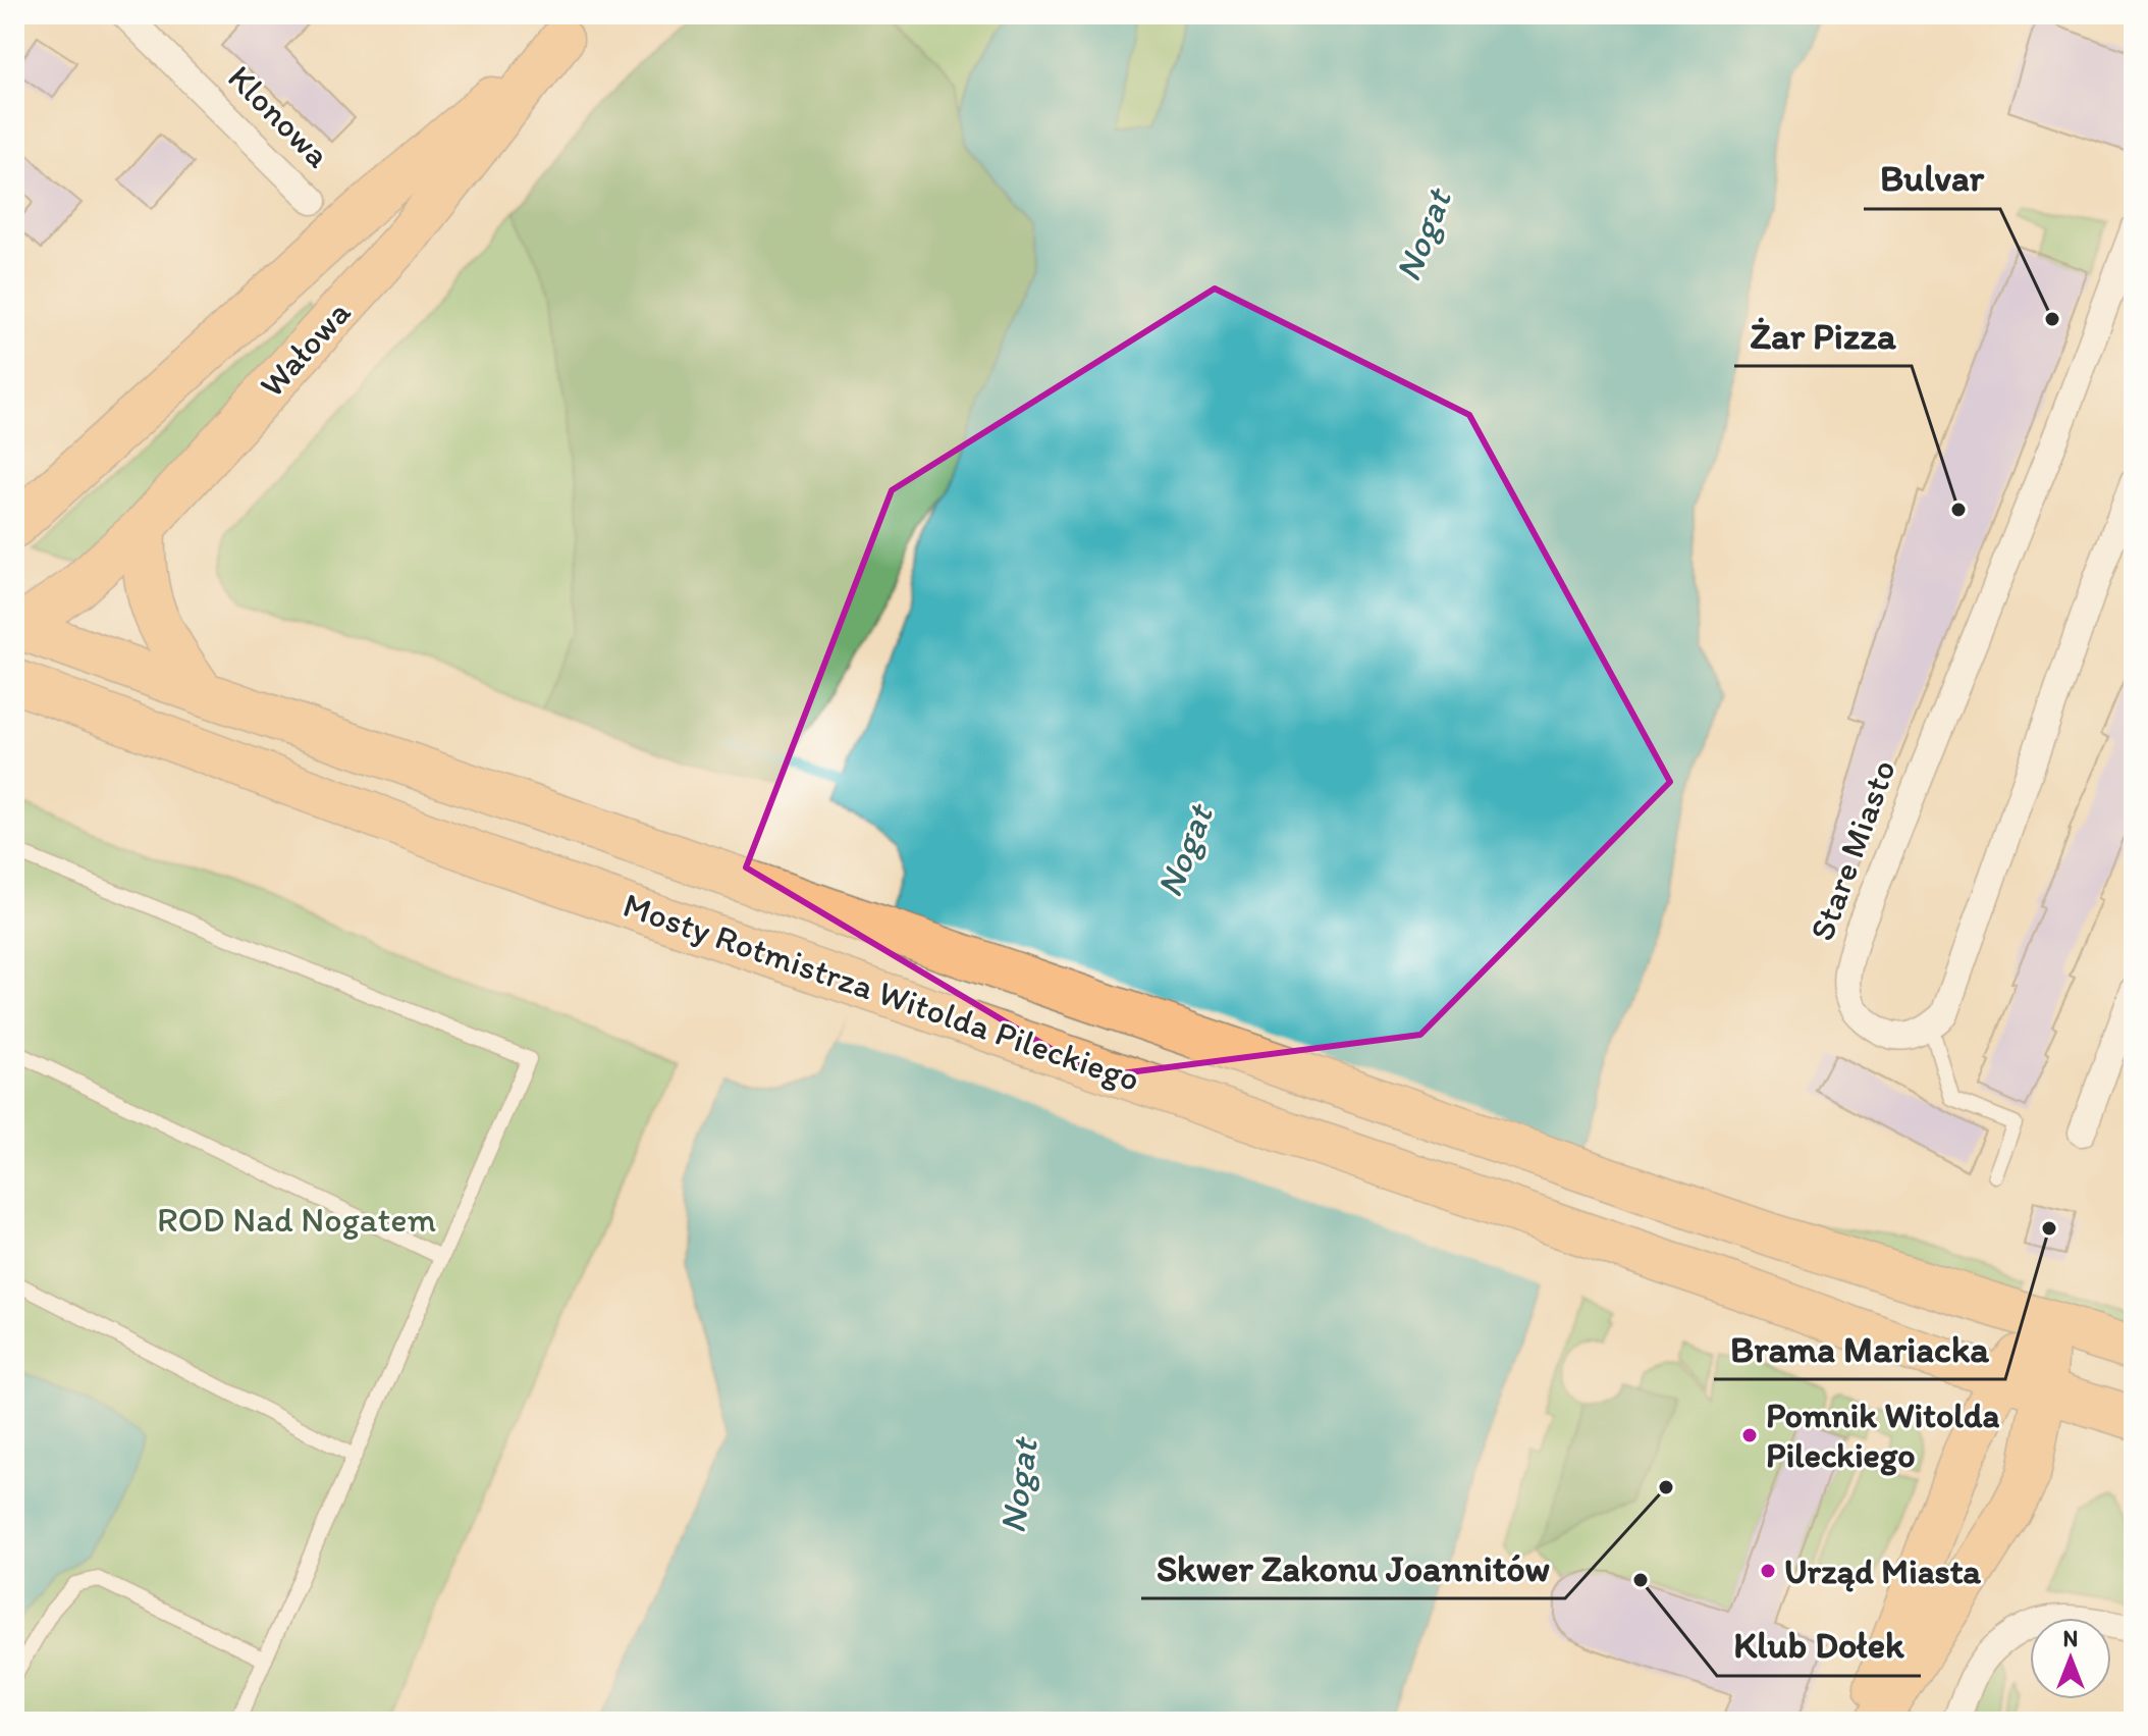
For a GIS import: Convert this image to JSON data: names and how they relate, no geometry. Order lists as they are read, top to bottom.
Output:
{
  "streets": {
    "main road": ["Wałowa", "Mosty Rotmistrza Witolda Pileckiego"],
    "street": ["Klonowa", "Stare Miasto"]
  },
  "crossings": [
    ["Wałowa", "Mosty Rotmistrza Witolda Pileckiego"]
  ],
  "water": ["Nogat"],
  "parks": ["ROD Nad Nogatem"],
  "places": [
    "Bulvar",
    "Żar Pizza",
    "Brama Mariacka",
    "Pomnik Witolda Pileckiego",
    "Skwer Zakonu Joannitów",
    "Urząd Miasta",
    "Klub Dołek"
  ],
  "north": "top"
}
